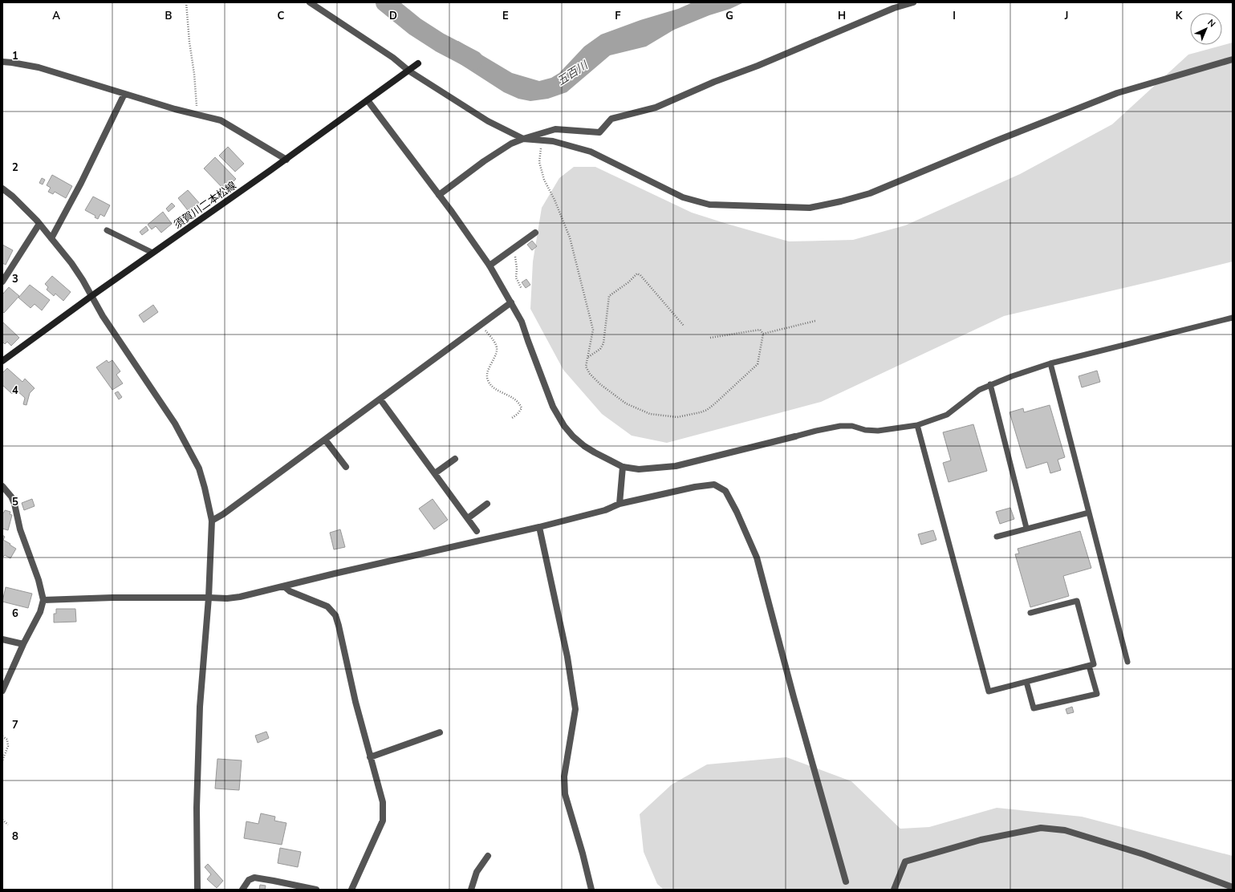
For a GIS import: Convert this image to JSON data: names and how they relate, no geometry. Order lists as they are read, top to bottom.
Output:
{
  "streets": {
    "main road": ["須賀川二本松線"]
  },
  "water": ["五百川"],
  "north": "top right",
  "grid": {
    "columns": [
      "A",
      "B",
      "C",
      "D",
      "E",
      "F",
      "G",
      "H",
      "I",
      "J",
      "K"
    ],
    "rows": [
      "1",
      "2",
      "3",
      "4",
      "5",
      "6",
      "7",
      "8"
    ]
  }
}
